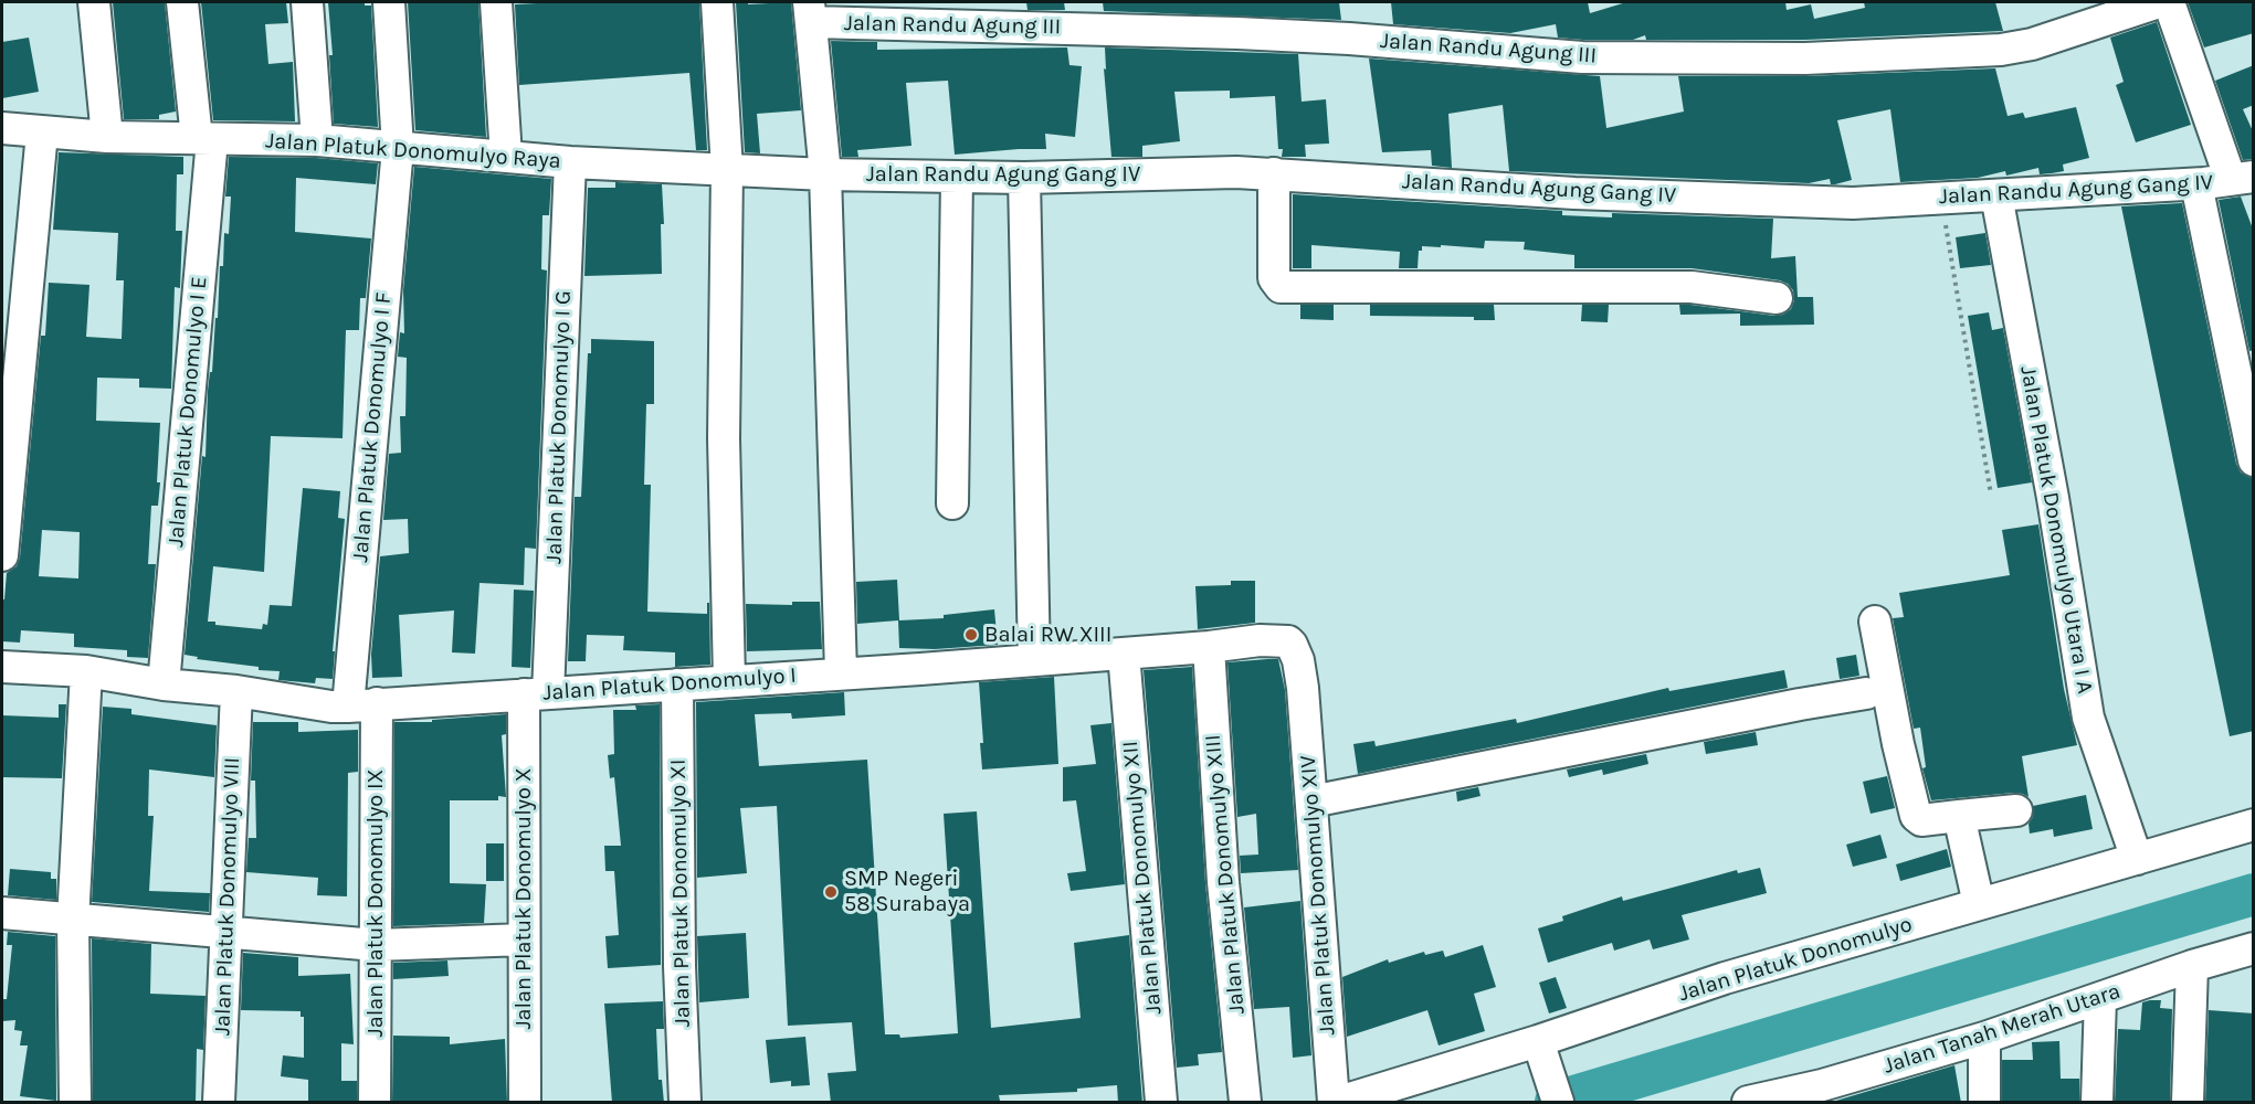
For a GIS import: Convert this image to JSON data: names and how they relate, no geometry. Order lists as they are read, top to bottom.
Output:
{
  "streets": {
    "street": [
      "Jalan Randu Agung III",
      "Jalan Platuk Donomulyo Raya",
      "Jalan Randu Agung Gang IV",
      "Jalan Platuk Donomulyo I E",
      "Jalan Platuk Donomulyo I F",
      "Jalan Platuk Donomulyo I G",
      "Jalan Platuk Donomulyo Utara I A",
      "Jalan Platuk Donomulyo I",
      "Jalan Platuk Donomulyo XIII",
      "Jalan Platuk Donomulyo XII",
      "Jalan Platuk Donomulyo XI",
      "Jalan Platuk Donomulyo XIV",
      "Jalan Platuk Donomulyo VIII",
      "Jalan Platuk Donomulyo X",
      "Jalan Platuk Donomulyo IX",
      "Jalan Platuk Donomulyo",
      "Jalan Tanah Merah Utara"
    ]
  },
  "crossings": [
    ["Jalan Platuk Donomulyo Raya", "Jalan Randu Agung Gang IV"],
    ["Jalan Platuk Donomulyo Raya", "Jalan Platuk Donomulyo I E"],
    ["Jalan Platuk Donomulyo Raya", "Jalan Platuk Donomulyo I F"],
    ["Jalan Platuk Donomulyo Raya", "Jalan Platuk Donomulyo I G"],
    ["Jalan Randu Agung Gang IV", "Jalan Platuk Donomulyo Utara I A"],
    ["Jalan Platuk Donomulyo I E", "Jalan Platuk Donomulyo I"],
    ["Jalan Platuk Donomulyo I F", "Jalan Platuk Donomulyo I"],
    ["Jalan Platuk Donomulyo I F", "Jalan Platuk Donomulyo IX"],
    ["Jalan Platuk Donomulyo I G", "Jalan Platuk Donomulyo I"],
    ["Jalan Platuk Donomulyo I G", "Jalan Platuk Donomulyo X"],
    ["Jalan Platuk Donomulyo Utara I A", "Jalan Platuk Donomulyo"],
    ["Jalan Platuk Donomulyo I", "Jalan Platuk Donomulyo XIII"],
    ["Jalan Platuk Donomulyo I", "Jalan Platuk Donomulyo XII"],
    ["Jalan Platuk Donomulyo I", "Jalan Platuk Donomulyo XI"],
    ["Jalan Platuk Donomulyo I", "Jalan Platuk Donomulyo XIV"],
    ["Jalan Platuk Donomulyo I", "Jalan Platuk Donomulyo VIII"],
    ["Jalan Platuk Donomulyo I", "Jalan Platuk Donomulyo X"],
    ["Jalan Platuk Donomulyo I", "Jalan Platuk Donomulyo IX"],
    ["Jalan Platuk Donomulyo XIV", "Jalan Platuk Donomulyo"]
  ],
  "places": ["Balai RW XIII", "SMP Negeri 58 Surabaya"]
}
